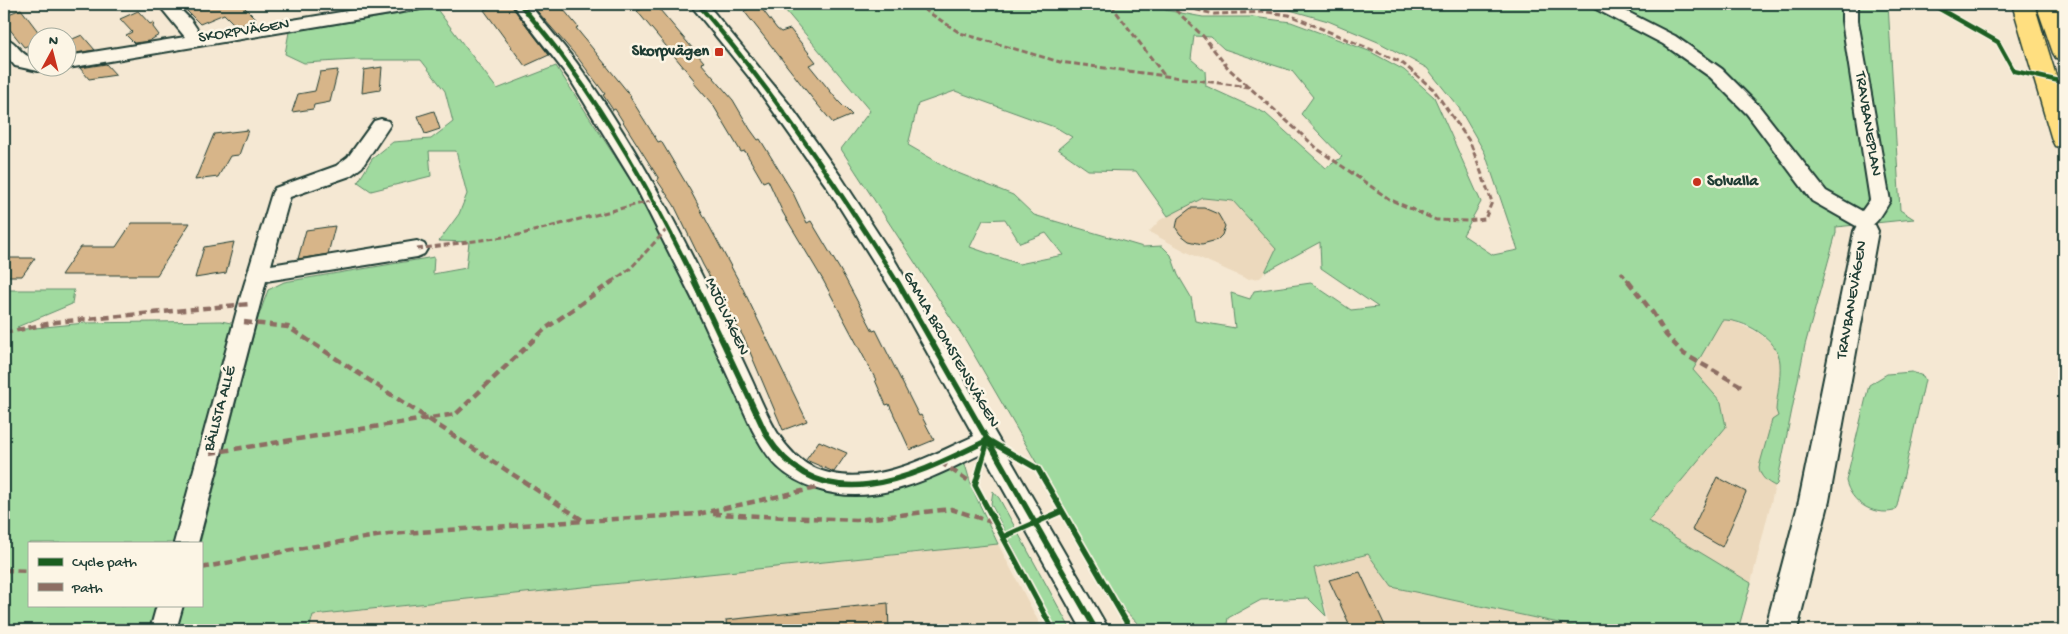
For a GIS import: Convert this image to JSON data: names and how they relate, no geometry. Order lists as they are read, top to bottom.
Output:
{
  "streets": {
    "street": [
      "SKORPVÄGEN",
      "TRAVBANEPLAN",
      "TRAVBANEVÄGEN",
      "MJÖLVÄGEN",
      "GAMLA BROMSTENSVÄGEN",
      "BÄLLSTA ALLÉ"
    ]
  },
  "crossings": [
    ["TRAVBANEPLAN", "TRAVBANEVÄGEN"],
    ["MJÖLVÄGEN", "GAMLA BROMSTENSVÄGEN"]
  ],
  "places": {
    "transit": ["Skorpvägen"],
    "other": ["Solvalla"]
  },
  "legend": ["Cycle path", "Path"],
  "north": "top"
}
